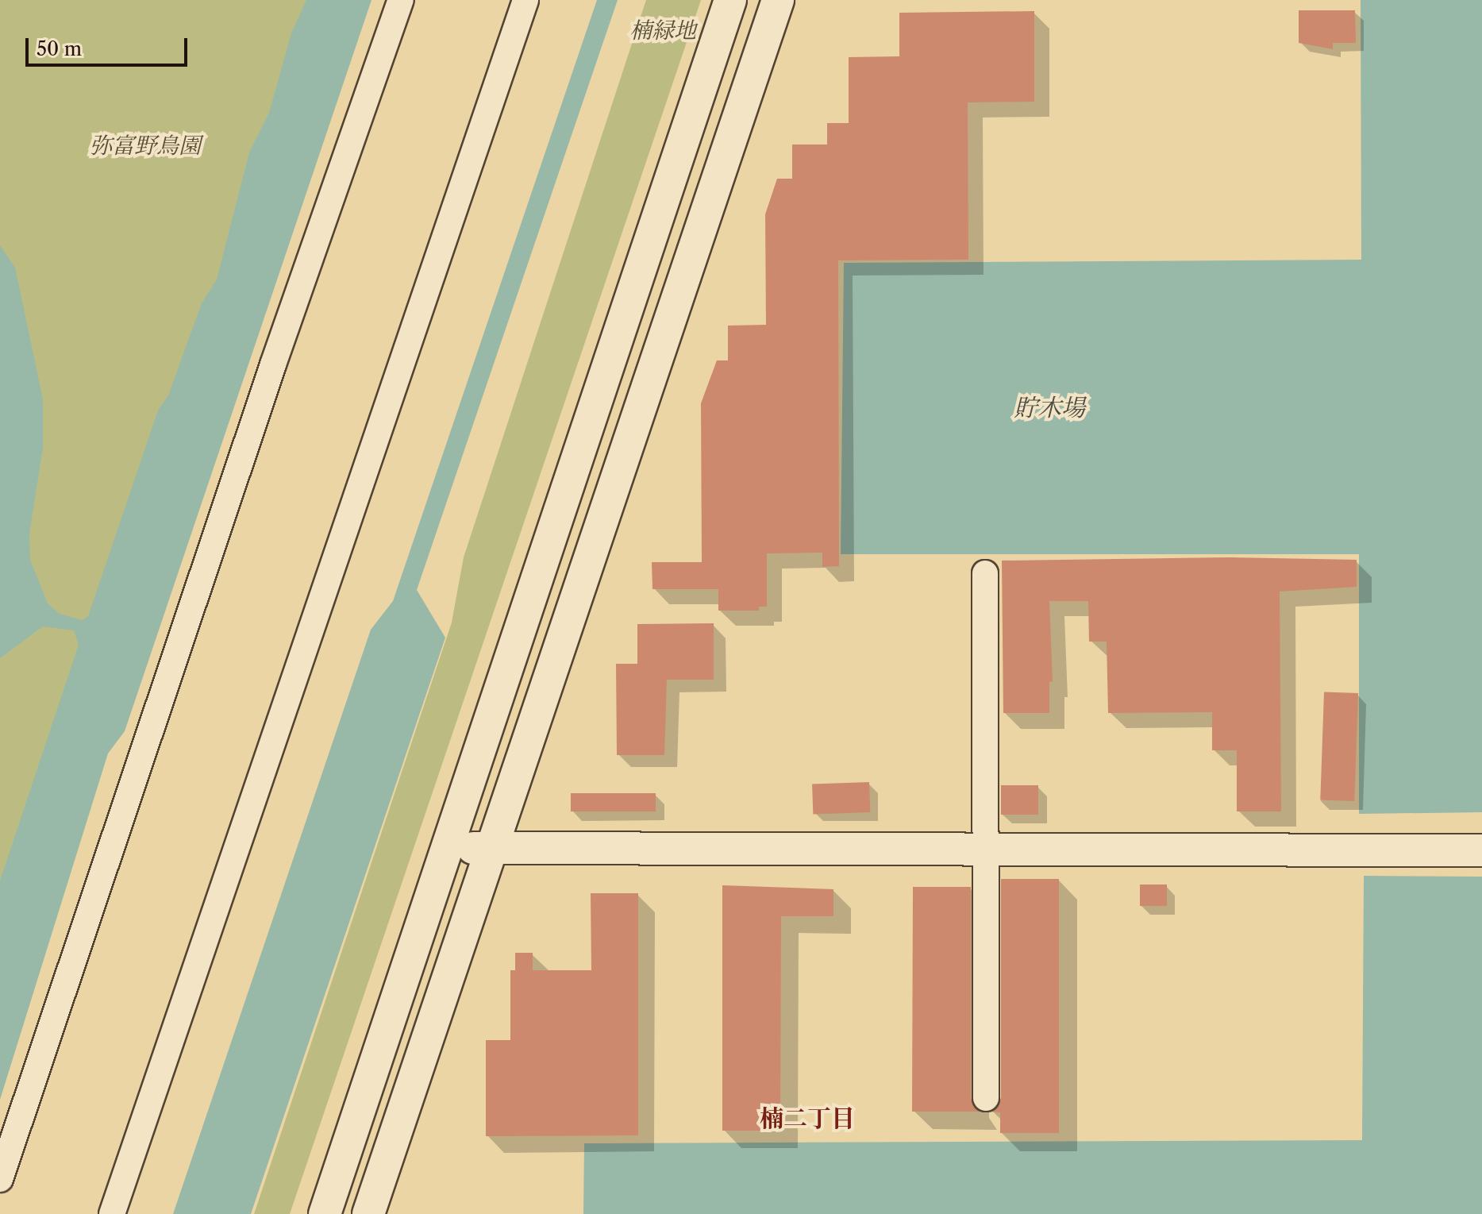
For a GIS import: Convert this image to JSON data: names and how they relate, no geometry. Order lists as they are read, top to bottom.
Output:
{
  "districts": ["楠二丁目"],
  "water": ["貯木場"],
  "parks": ["楠緑地", "弥富野鳥園"],
  "scale_bar": "50 m"
}
